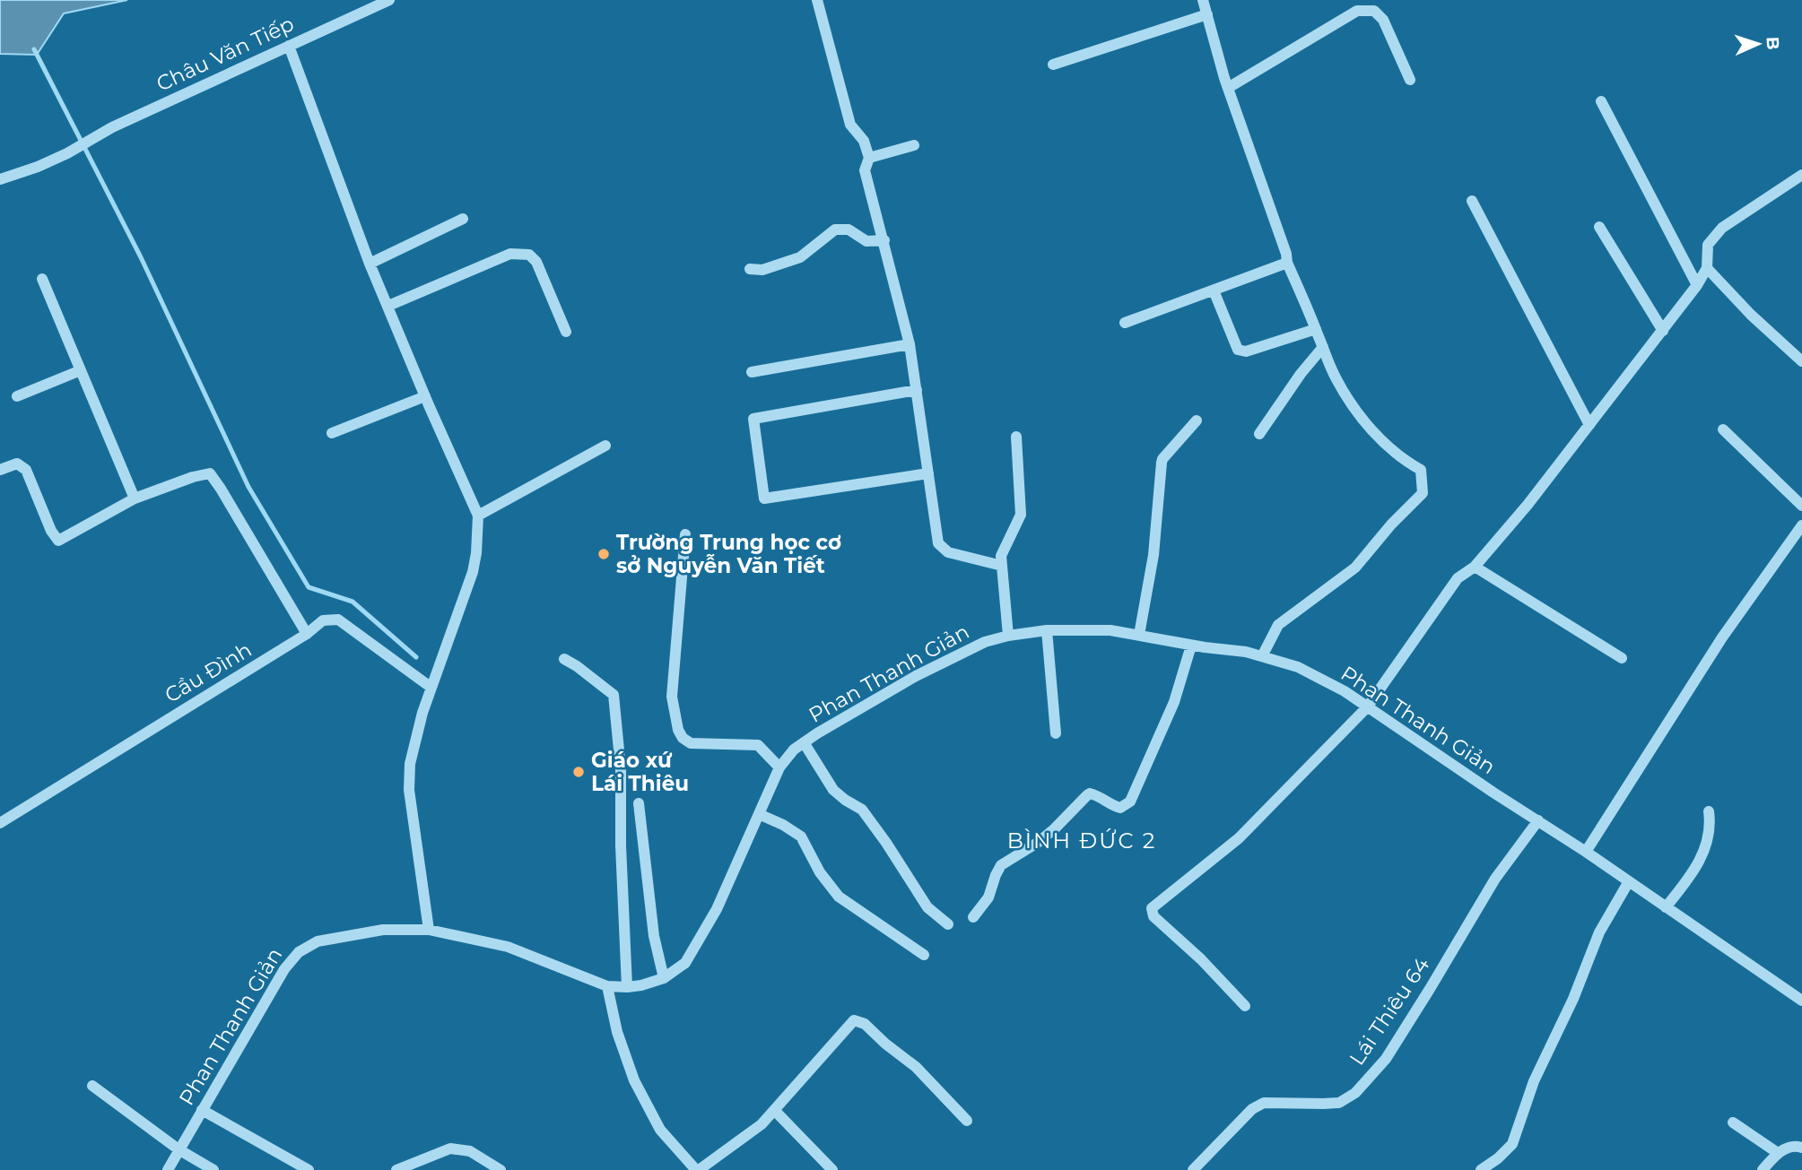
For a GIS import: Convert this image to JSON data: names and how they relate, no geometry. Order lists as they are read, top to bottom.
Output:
{
  "streets": {
    "street": [
      "Châu Văn Tiếp",
      "Cầu Đình",
      "Phan Thanh Giản",
      "Lái Thiêu 64"
    ]
  },
  "crossings": [
    ["Phan Thanh Giản", "Lái Thiêu 64"]
  ],
  "districts": ["BÌNH ĐỨC 2"],
  "places": ["Trường Trung học cơ sở Nguyễn Văn Tiết", "Giáo xứ Lái Thiêu"],
  "north": "right"
}
